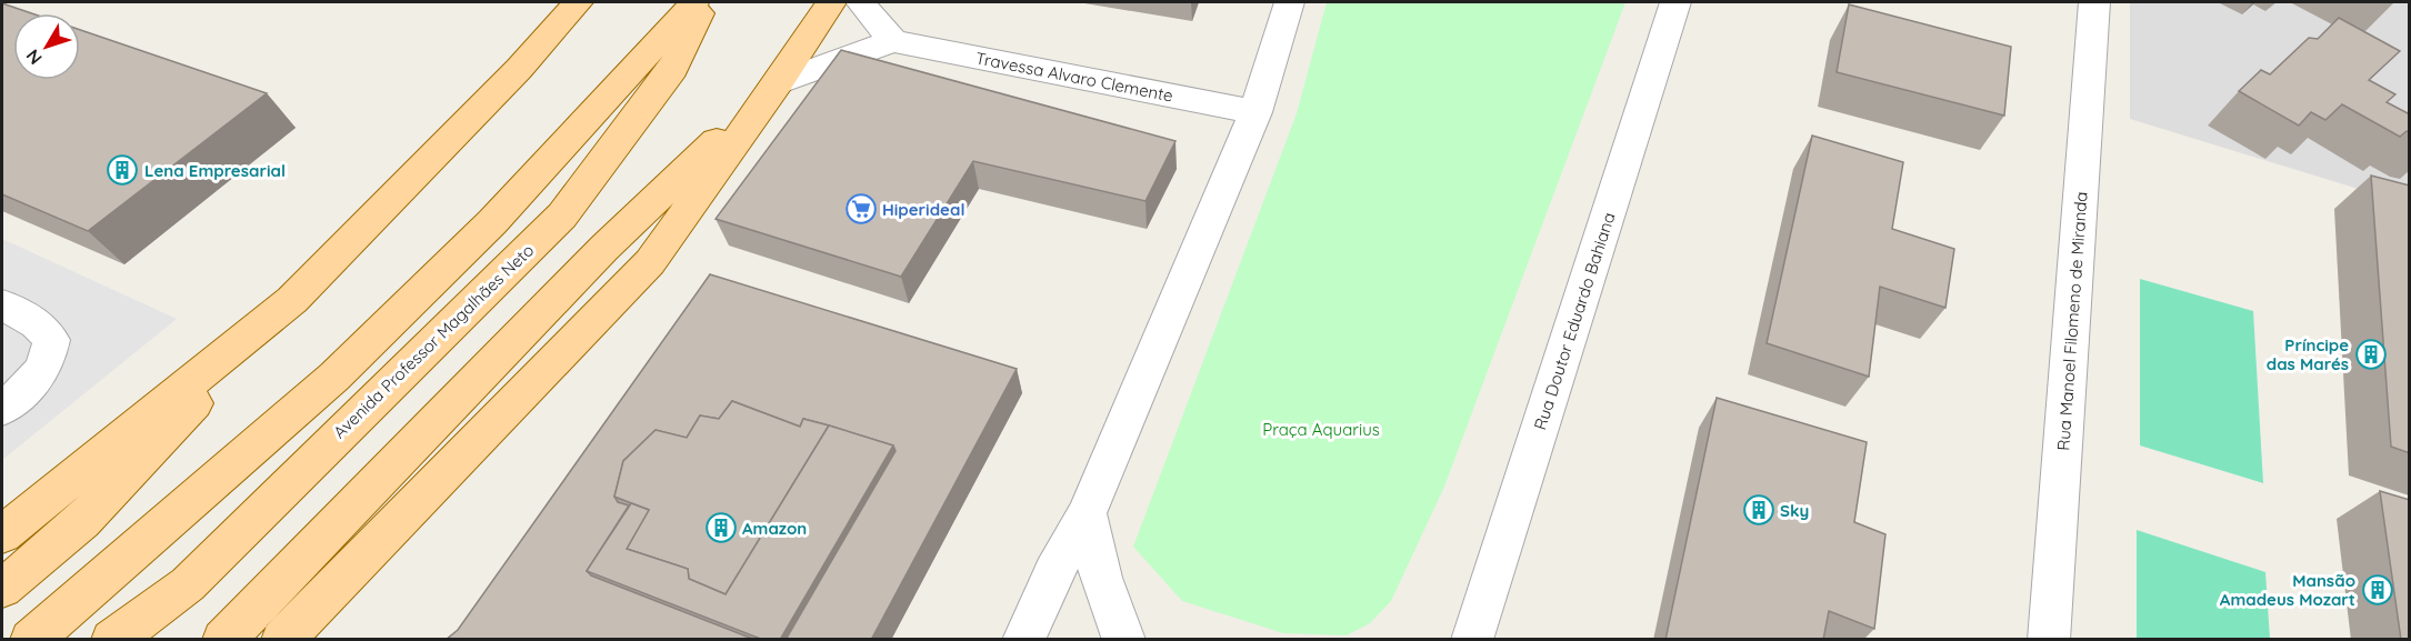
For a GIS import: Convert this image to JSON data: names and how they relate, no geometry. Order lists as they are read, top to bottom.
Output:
{
  "streets": {
    "main road": ["Avenida Professor Magalhães Neto"],
    "street": ["Travessa Alvaro Clemente", "Rua Doutor Eduardo Bahiana", "Rua Manoel Filomeno de Miranda"]
  },
  "parks": ["Praça Aquarius"],
  "places": {
    "building": [
      "Lena Empresarial",
      "Príncipe das Marés",
      "Sky",
      "Amazon",
      "Mansão Amadeus Mozart"
    ],
    "supermarket": ["Hiperideal"]
  },
  "north": "bottom left"
}
